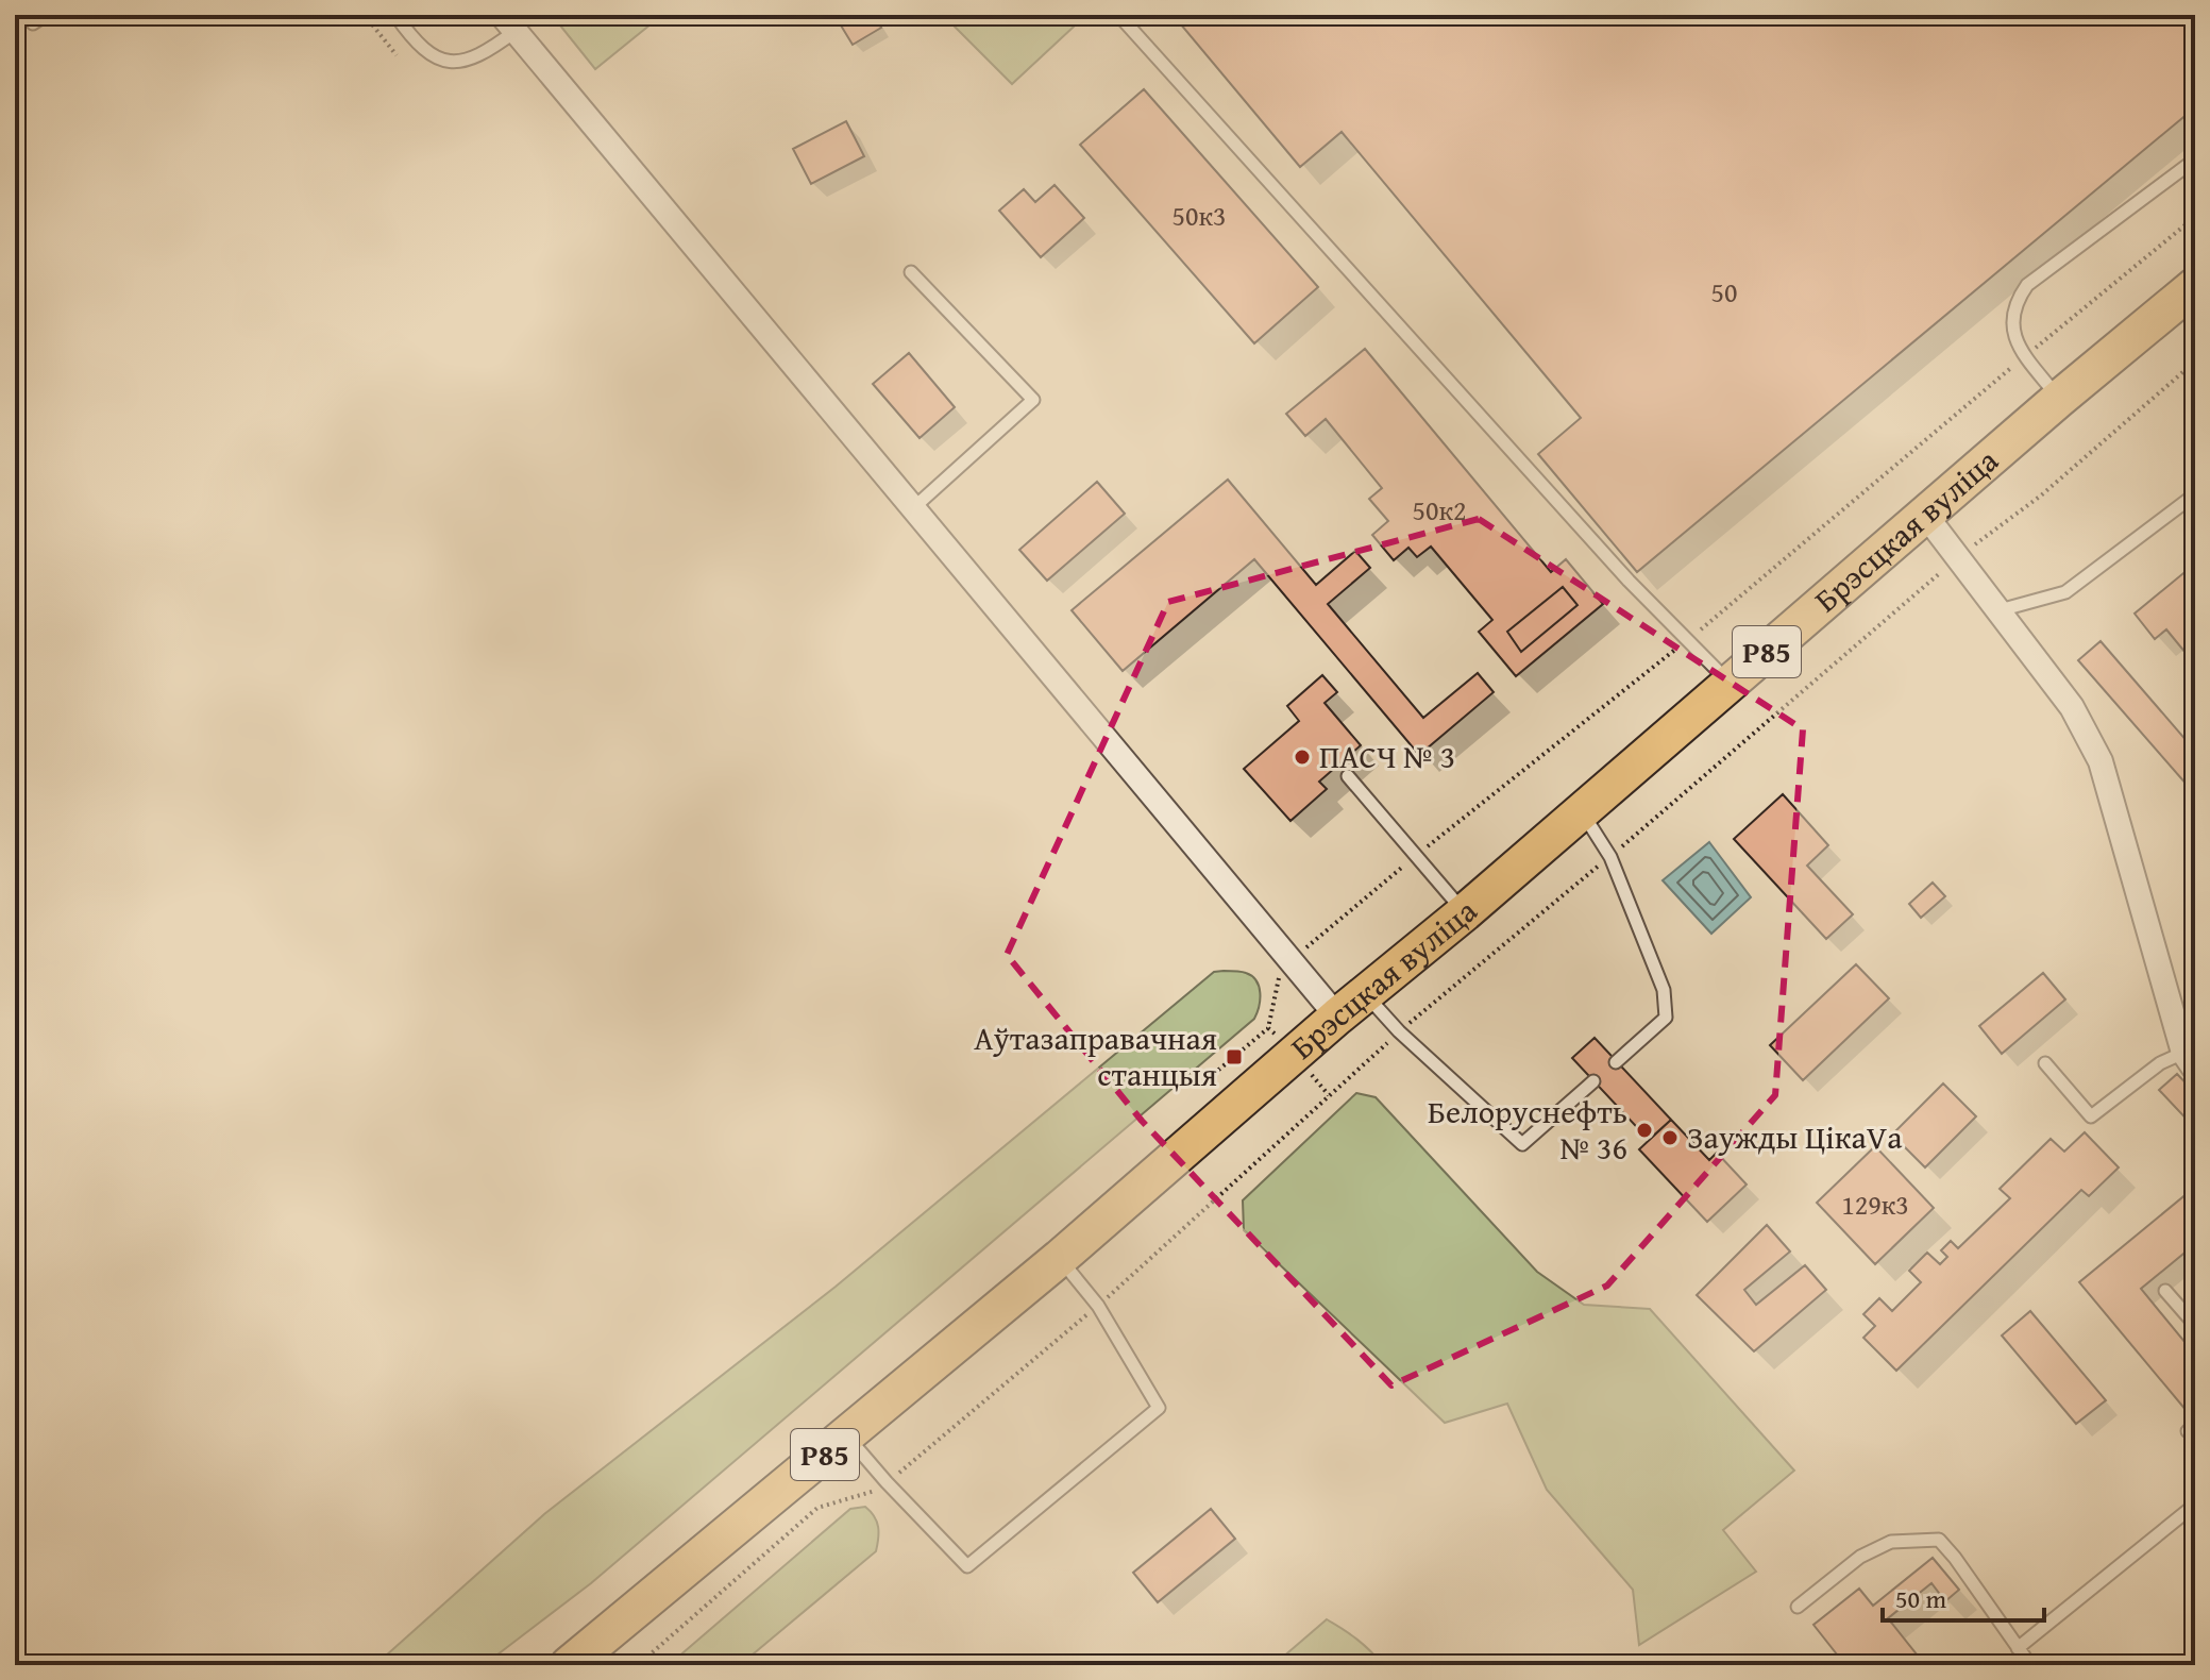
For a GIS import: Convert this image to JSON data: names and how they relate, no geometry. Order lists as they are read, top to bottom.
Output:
{
  "streets": {
    "main road": ["Брэсцкая вуліца", "Р85"]
  },
  "places": {
    "other": ["ПАСЧ № 3", "Белоруснефть № 36", "Заужды ЦікаVа"],
    "transit": ["Аўтазаправачная станцыя"]
  },
  "house_numbers": [
    "50к3",
    "50",
    "50к2",
    "129к3"
  ],
  "scale_bar": "50 m"
}
